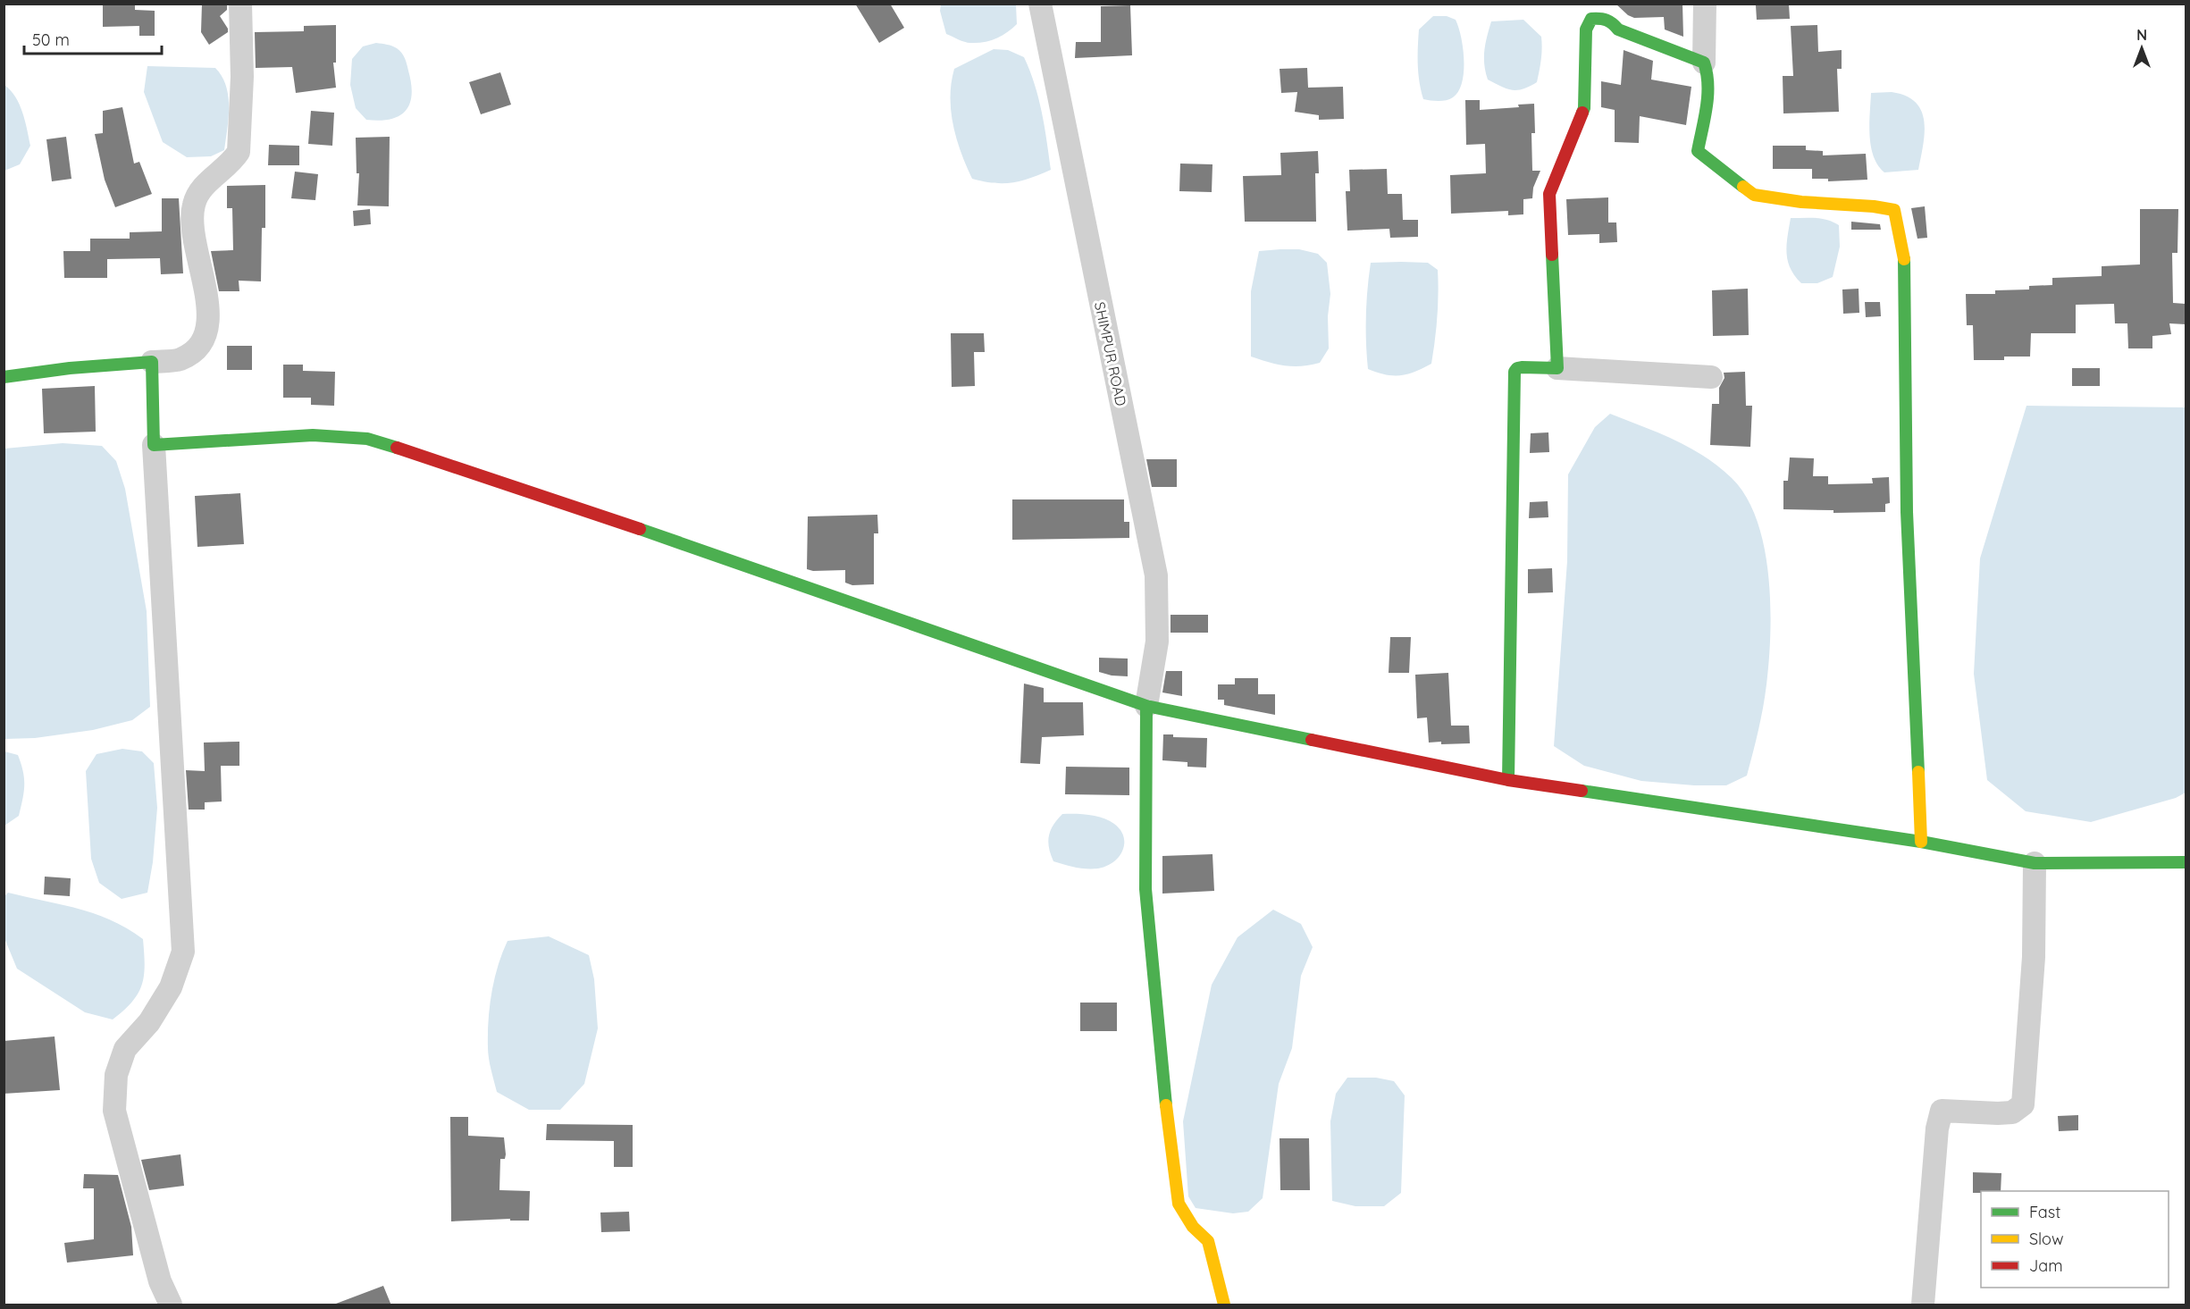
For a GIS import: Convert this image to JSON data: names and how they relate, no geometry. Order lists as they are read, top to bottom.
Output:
{
  "streets": {
    "street": ["SHIMPUR ROAD"]
  },
  "legend": ["Fast", "Slow", "Jam"],
  "scale_bar": "50 m",
  "north": "top"
}
